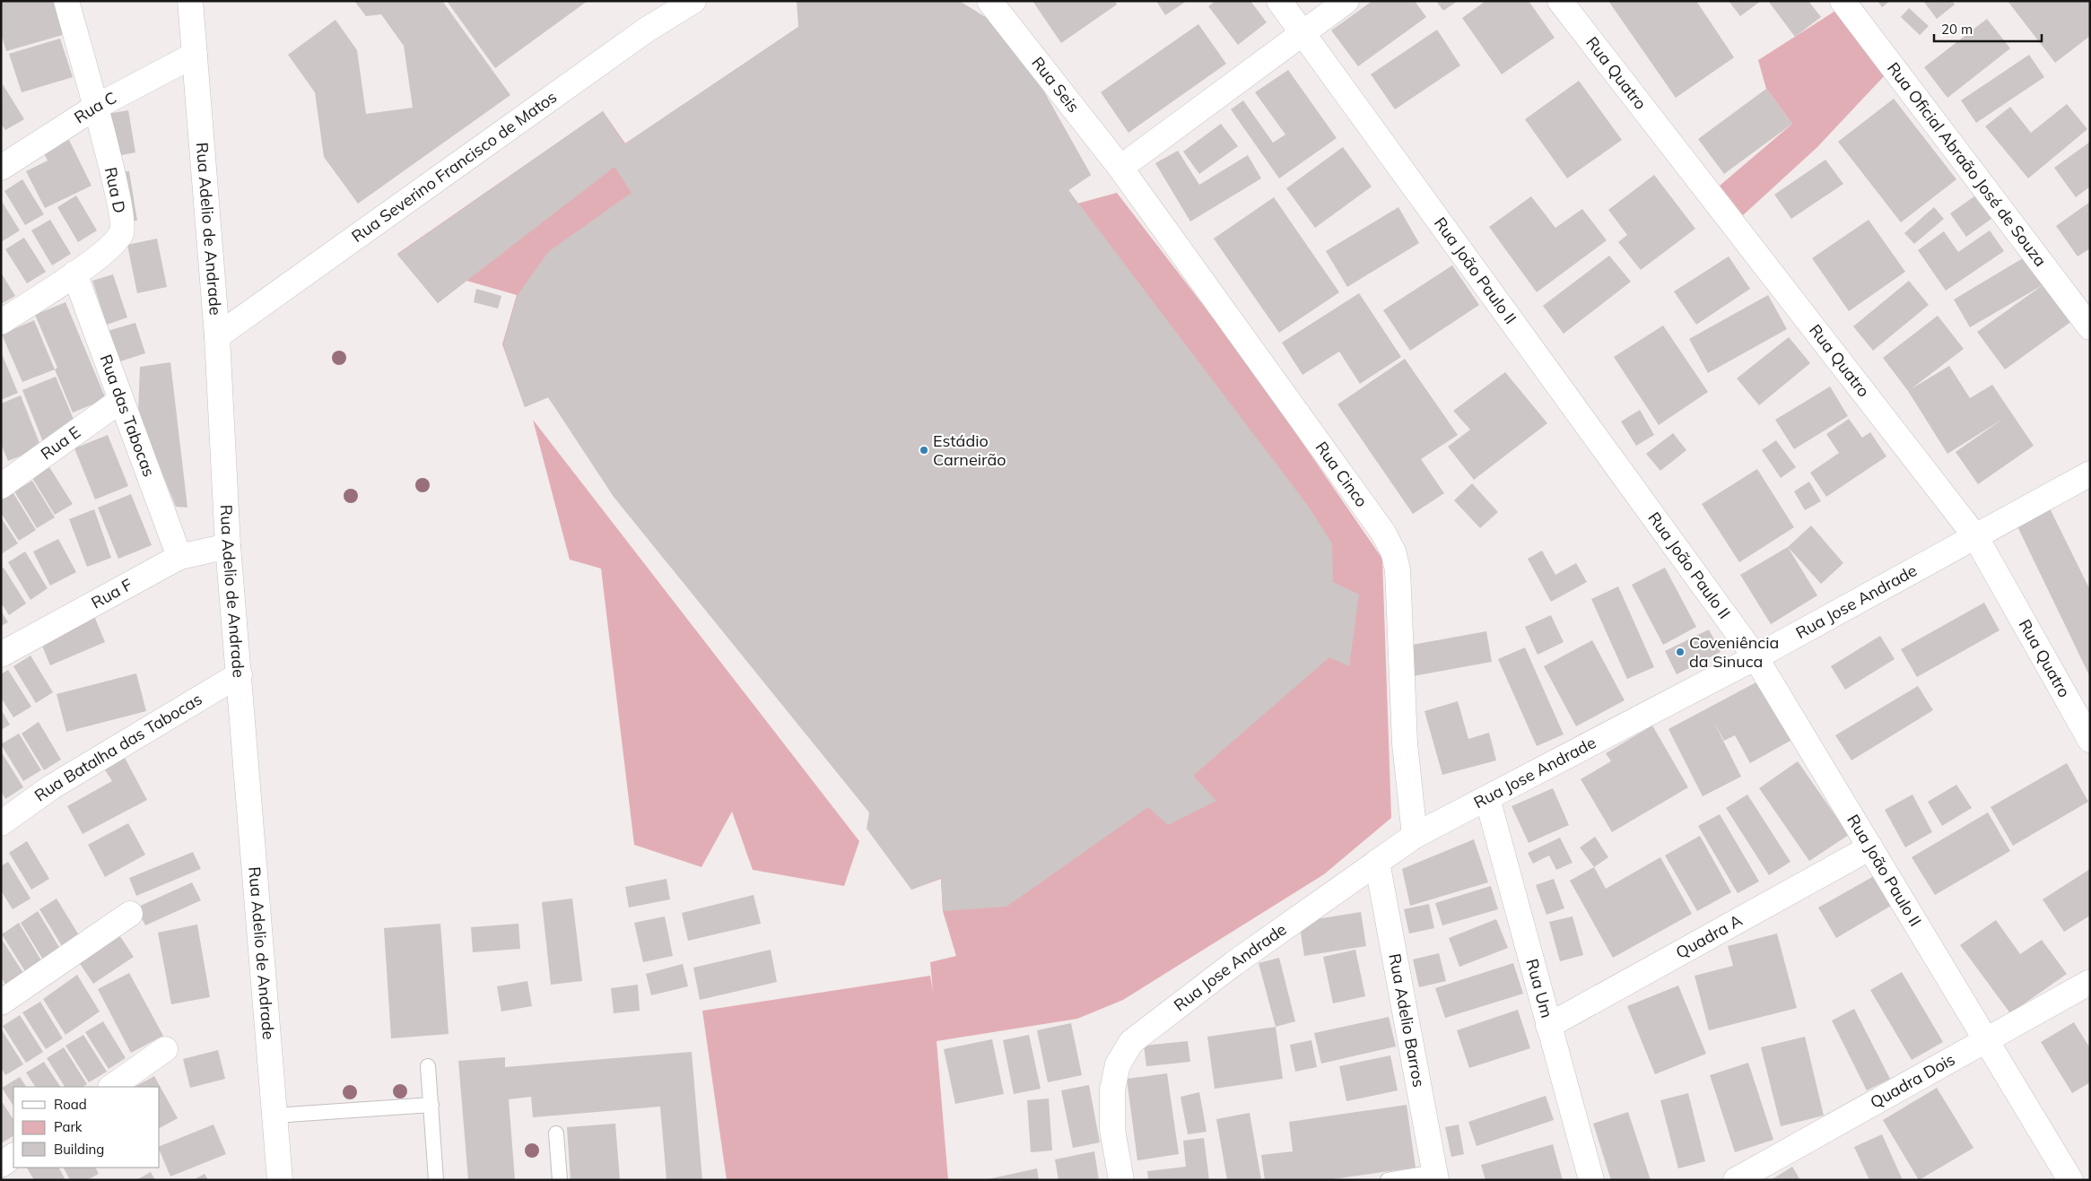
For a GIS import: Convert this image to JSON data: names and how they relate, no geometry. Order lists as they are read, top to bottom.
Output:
{
  "streets": {
    "street": [
      "Rua Quatro",
      "Rua Seis",
      "Rua C",
      "Rua Oficial Abraão José de Souza",
      "Rua Severino Francisco de Matos",
      "Rua D",
      "Rua Adelio de Andrade",
      "Rua João Paulo II",
      "Rua das Tabocas",
      "Rua E",
      "Rua Cinco",
      "Rua F",
      "Rua Jose Andrade",
      "Rua Batalha das Tabocas",
      "Quadra A",
      "Rua Um",
      "Rua Adelio Barros",
      "Quadra Dois"
    ]
  },
  "crossings": [
    ["Rua Quatro", "Rua Jose Andrade"],
    ["Rua Seis", "Rua Cinco"],
    ["Rua C", "Rua D"],
    ["Rua C", "Rua Adelio de Andrade"],
    ["Rua Severino Francisco de Matos", "Rua Adelio de Andrade"],
    ["Rua D", "Rua das Tabocas"],
    ["Rua Adelio de Andrade", "Rua F"],
    ["Rua Adelio de Andrade", "Rua Batalha das Tabocas"],
    ["Rua João Paulo II", "Rua Jose Andrade"],
    ["Rua João Paulo II", "Quadra A"],
    ["Rua João Paulo II", "Quadra Dois"],
    ["Rua das Tabocas", "Rua E"],
    ["Rua das Tabocas", "Rua F"],
    ["Rua Cinco", "Rua Jose Andrade"],
    ["Rua Jose Andrade", "Rua Um"],
    ["Rua Jose Andrade", "Rua Adelio Barros"],
    ["Quadra A", "Rua Um"]
  ],
  "places": ["Estádio Carneirão", "Coveniência da Sinuca"],
  "legend": ["Road", "Park", "Building"],
  "scale_bar": "20 m"
}
